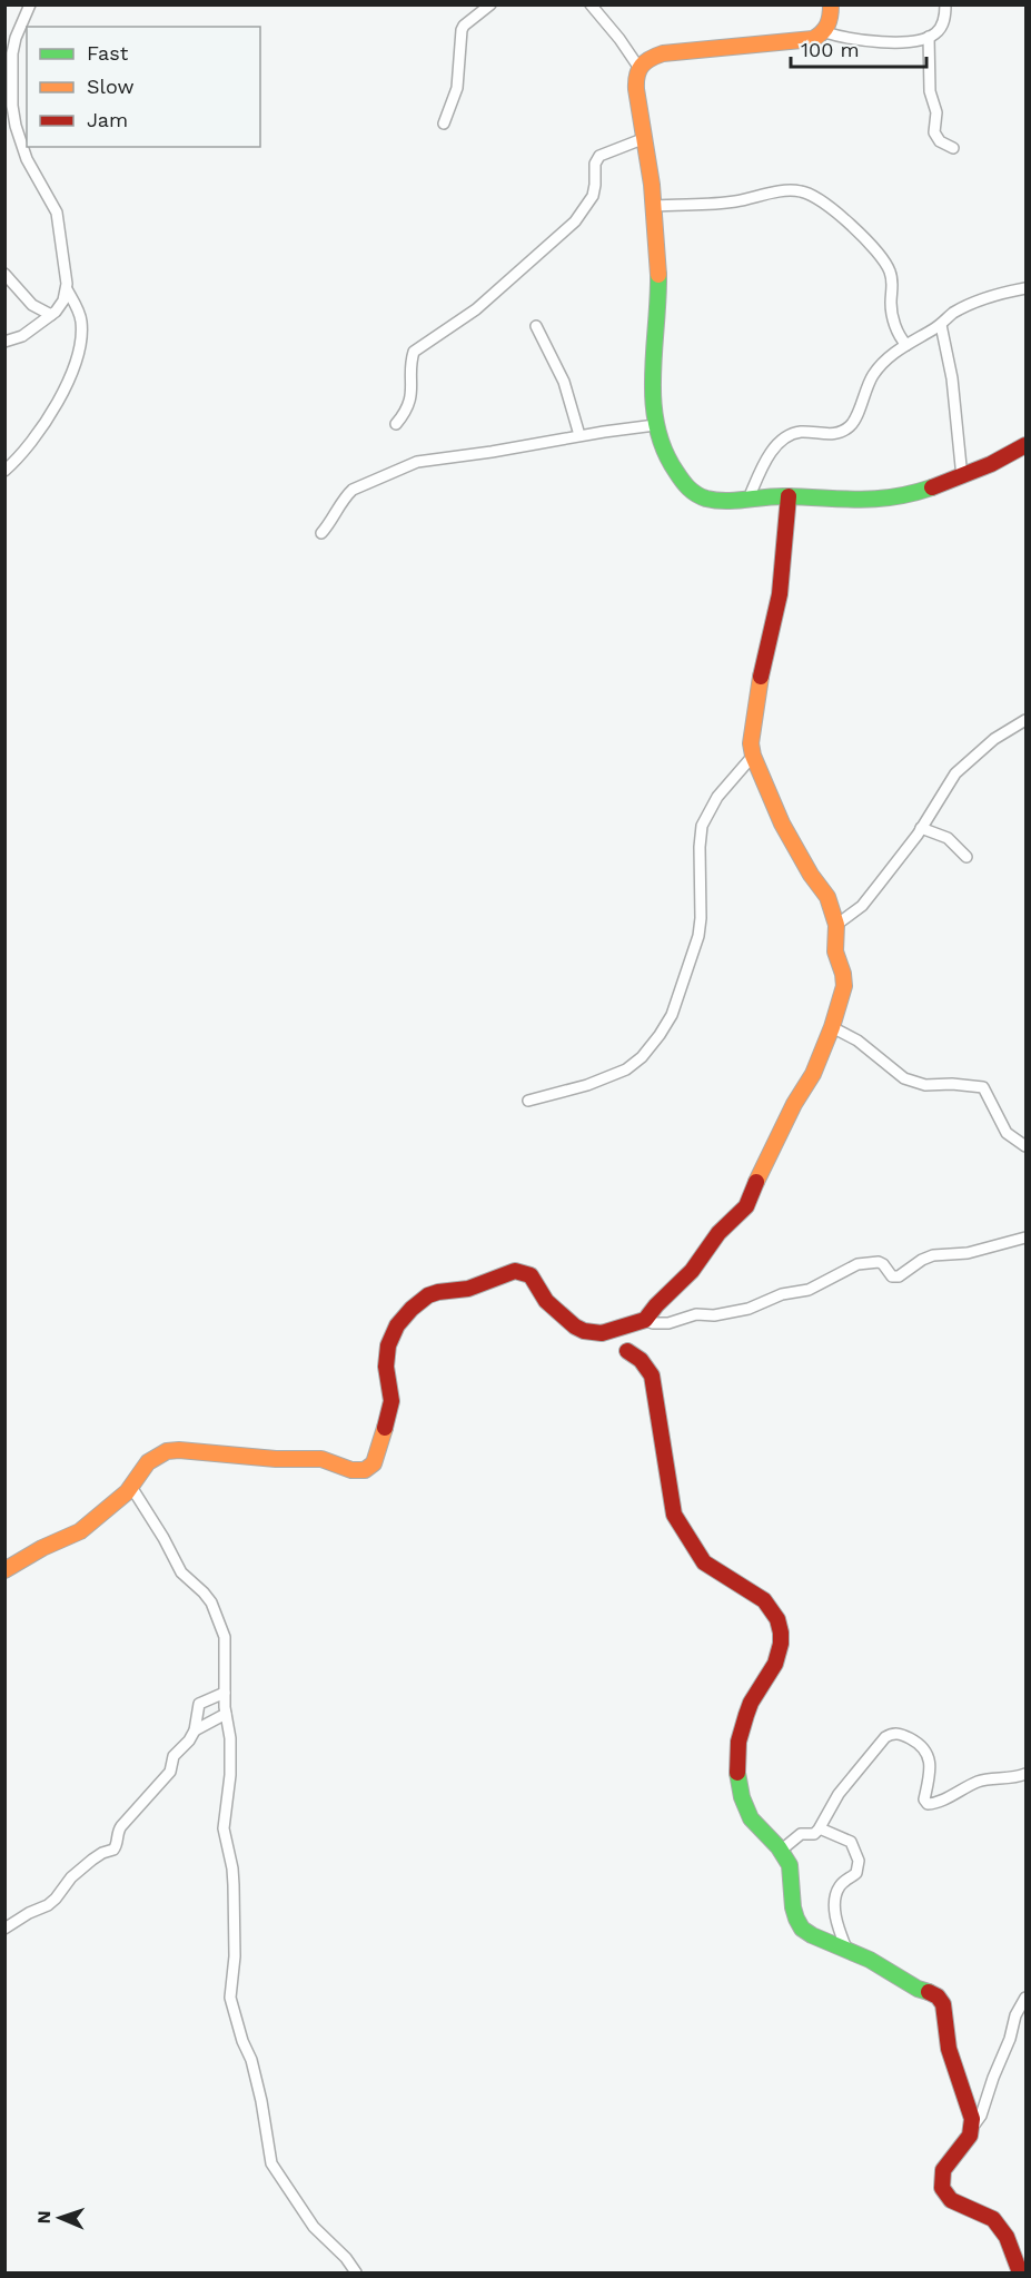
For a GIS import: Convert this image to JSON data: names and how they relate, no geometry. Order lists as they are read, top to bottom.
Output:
{
  "legend": ["Fast", "Slow", "Jam"],
  "scale_bar": "100 m",
  "north": "left"
}
